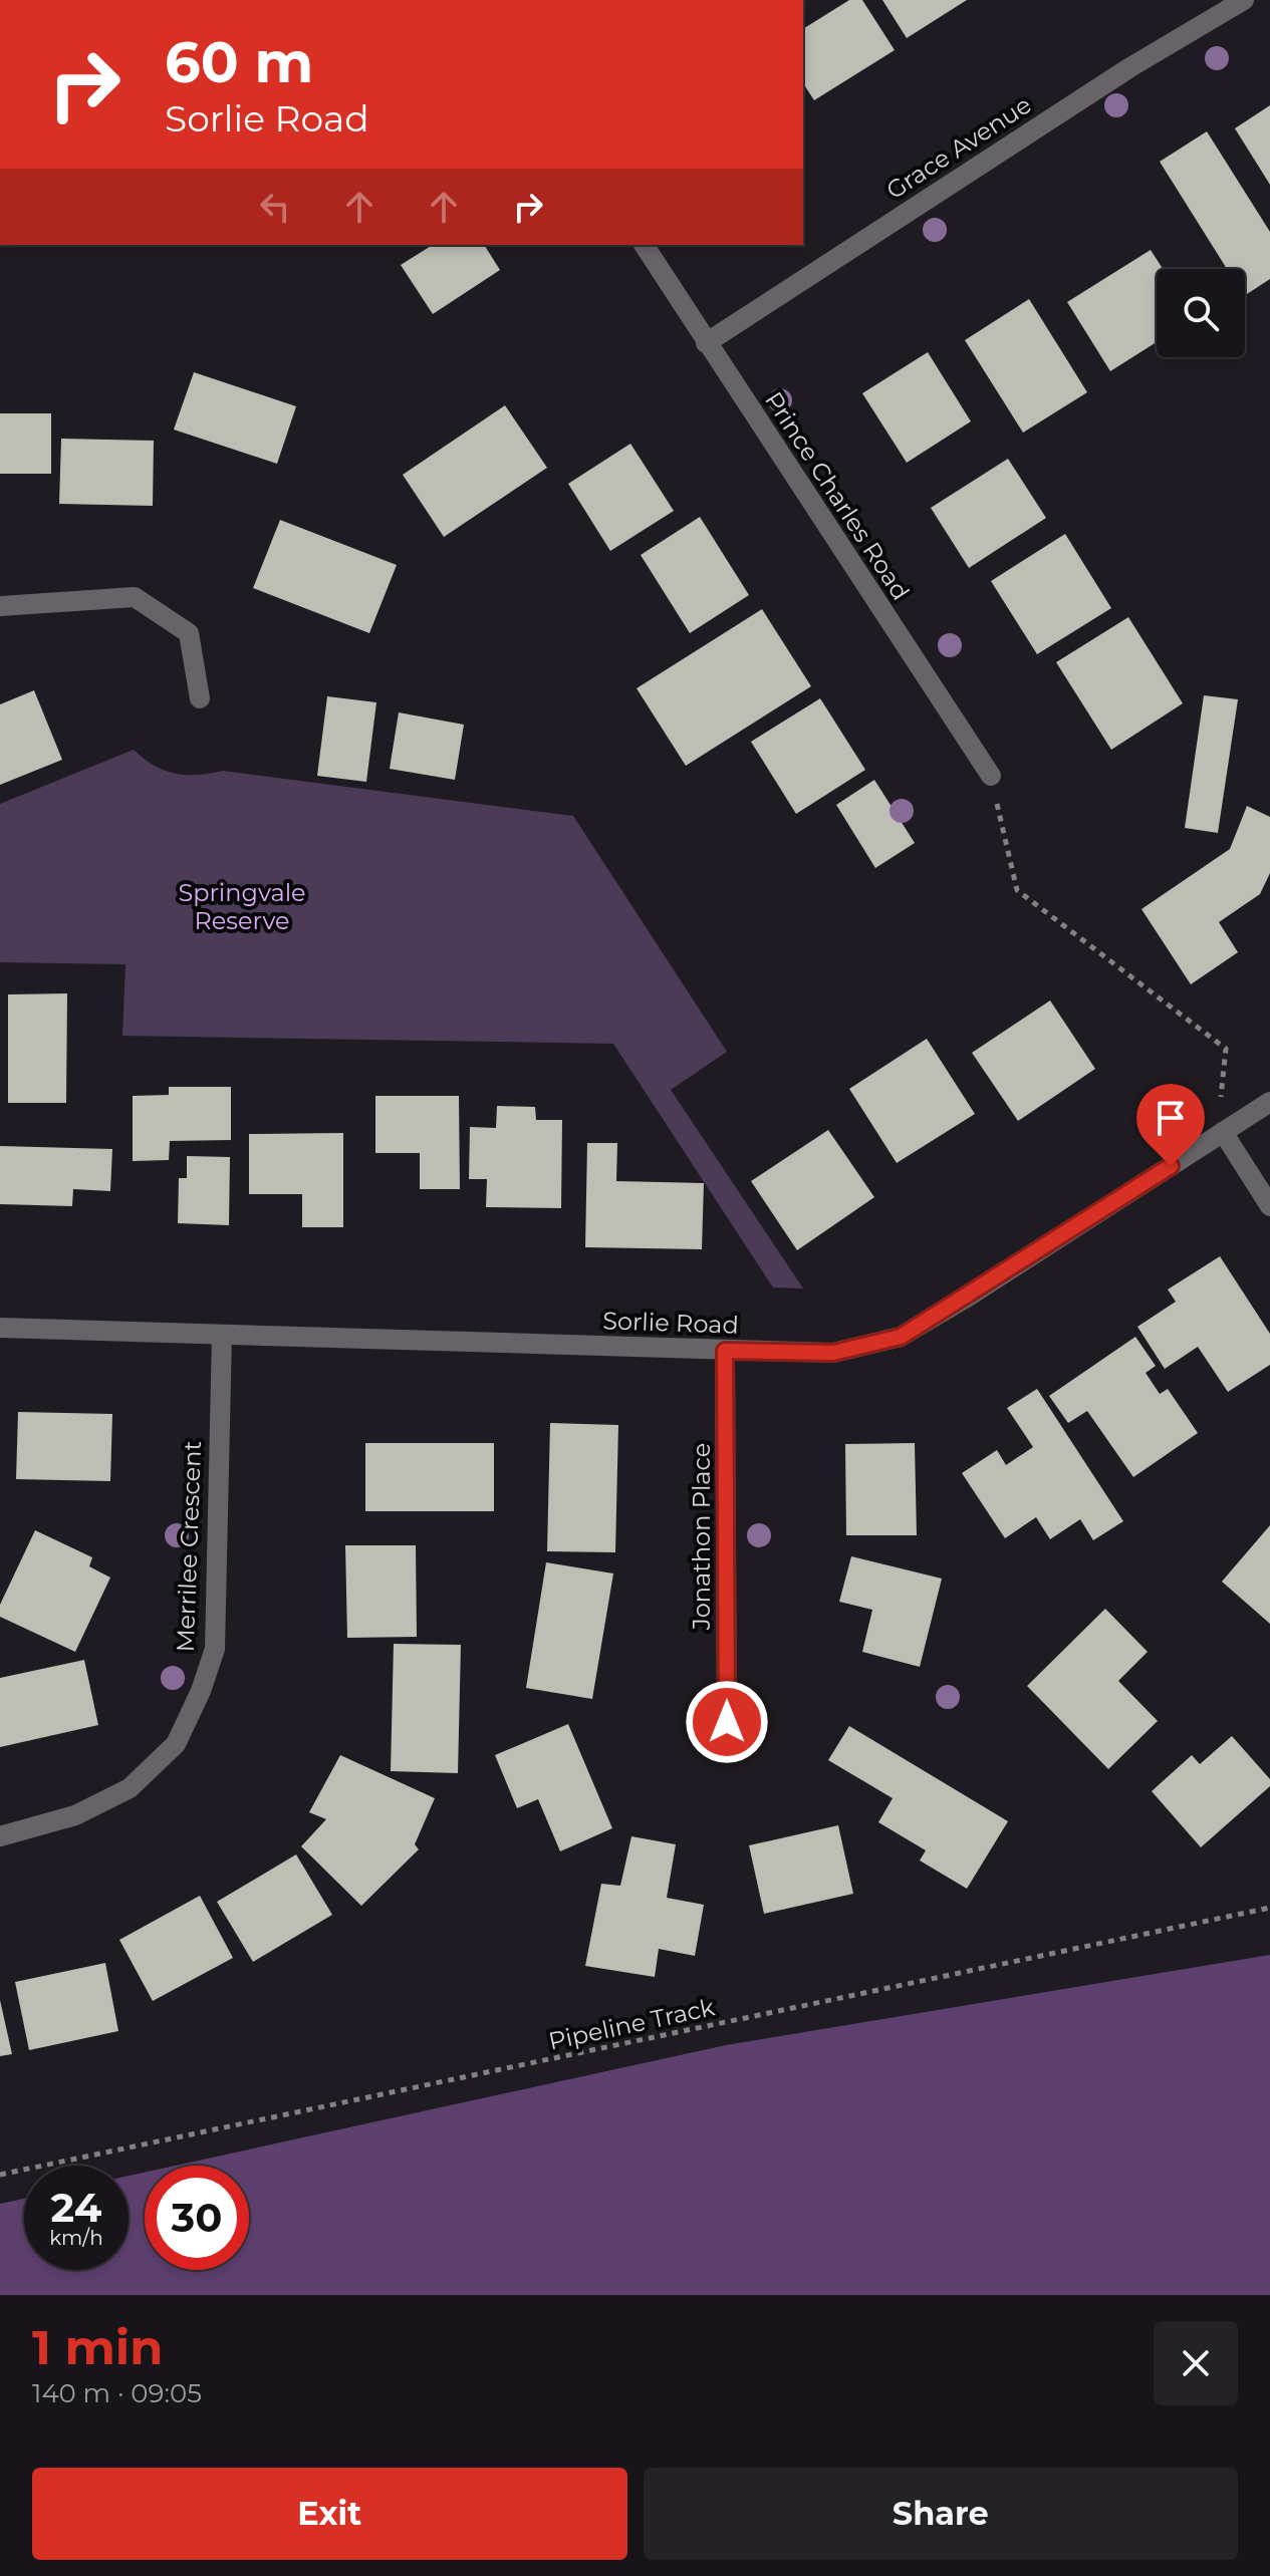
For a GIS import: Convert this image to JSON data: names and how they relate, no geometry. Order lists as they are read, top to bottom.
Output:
{
  "streets": {
    "street": [
      "Grace Avenue",
      "Prince Charles Road",
      "Sorlie Road",
      "Jonathon Place",
      "Merrilee Crescent"
    ],
    "path": ["Pipeline Track"]
  },
  "crossings": [
    ["Grace Avenue", "Prince Charles Road"],
    ["Sorlie Road", "Jonathon Place"],
    ["Sorlie Road", "Merrilee Crescent"]
  ],
  "parks": ["Springvale Reserve"],
  "page": {
    "turn": ["60 m", "Sorlie Road"],
    "speed": "24 km/h",
    "limit": "30",
    "heading": ["1 min", "140 m · 09:05"],
    "buttons": ["Exit", "Share"]
  }
}
